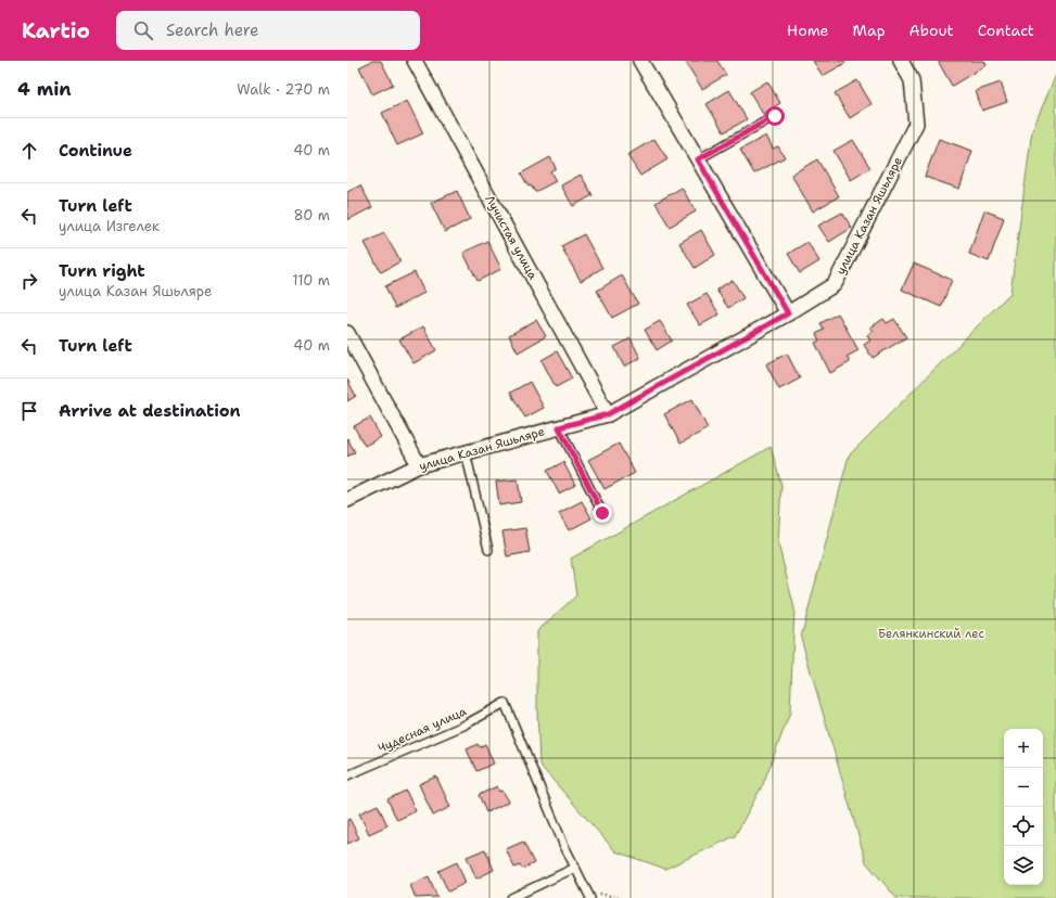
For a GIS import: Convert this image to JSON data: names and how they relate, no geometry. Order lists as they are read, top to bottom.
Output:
{
  "streets": {
    "street": ["улица Казан Яшьляре", "Лучистая улица"],
    "lane": ["Чудесная улица"]
  },
  "crossings": [
    ["улица Казан Яшьляре", "Лучистая улица"]
  ],
  "parks": ["Белянкинский лес"],
  "page": {
    "header": "Kartio",
    "search": "Search here",
    "nav": [
      "Home",
      "Map",
      "About",
      "Contact"
    ],
    "heading": ["4 min", "Walk · 270 m"],
    "list": [
      ["Continue", "40 m"],
      ["Turn left", "улица Изгелек", "80 m"],
      ["Turn right", "улица Казан Яшьляре", "110 m"],
      ["Turn left", "40 m"],
      "Arrive at destination"
    ],
    "map_buttons": ["+", "−"]
  }
}
